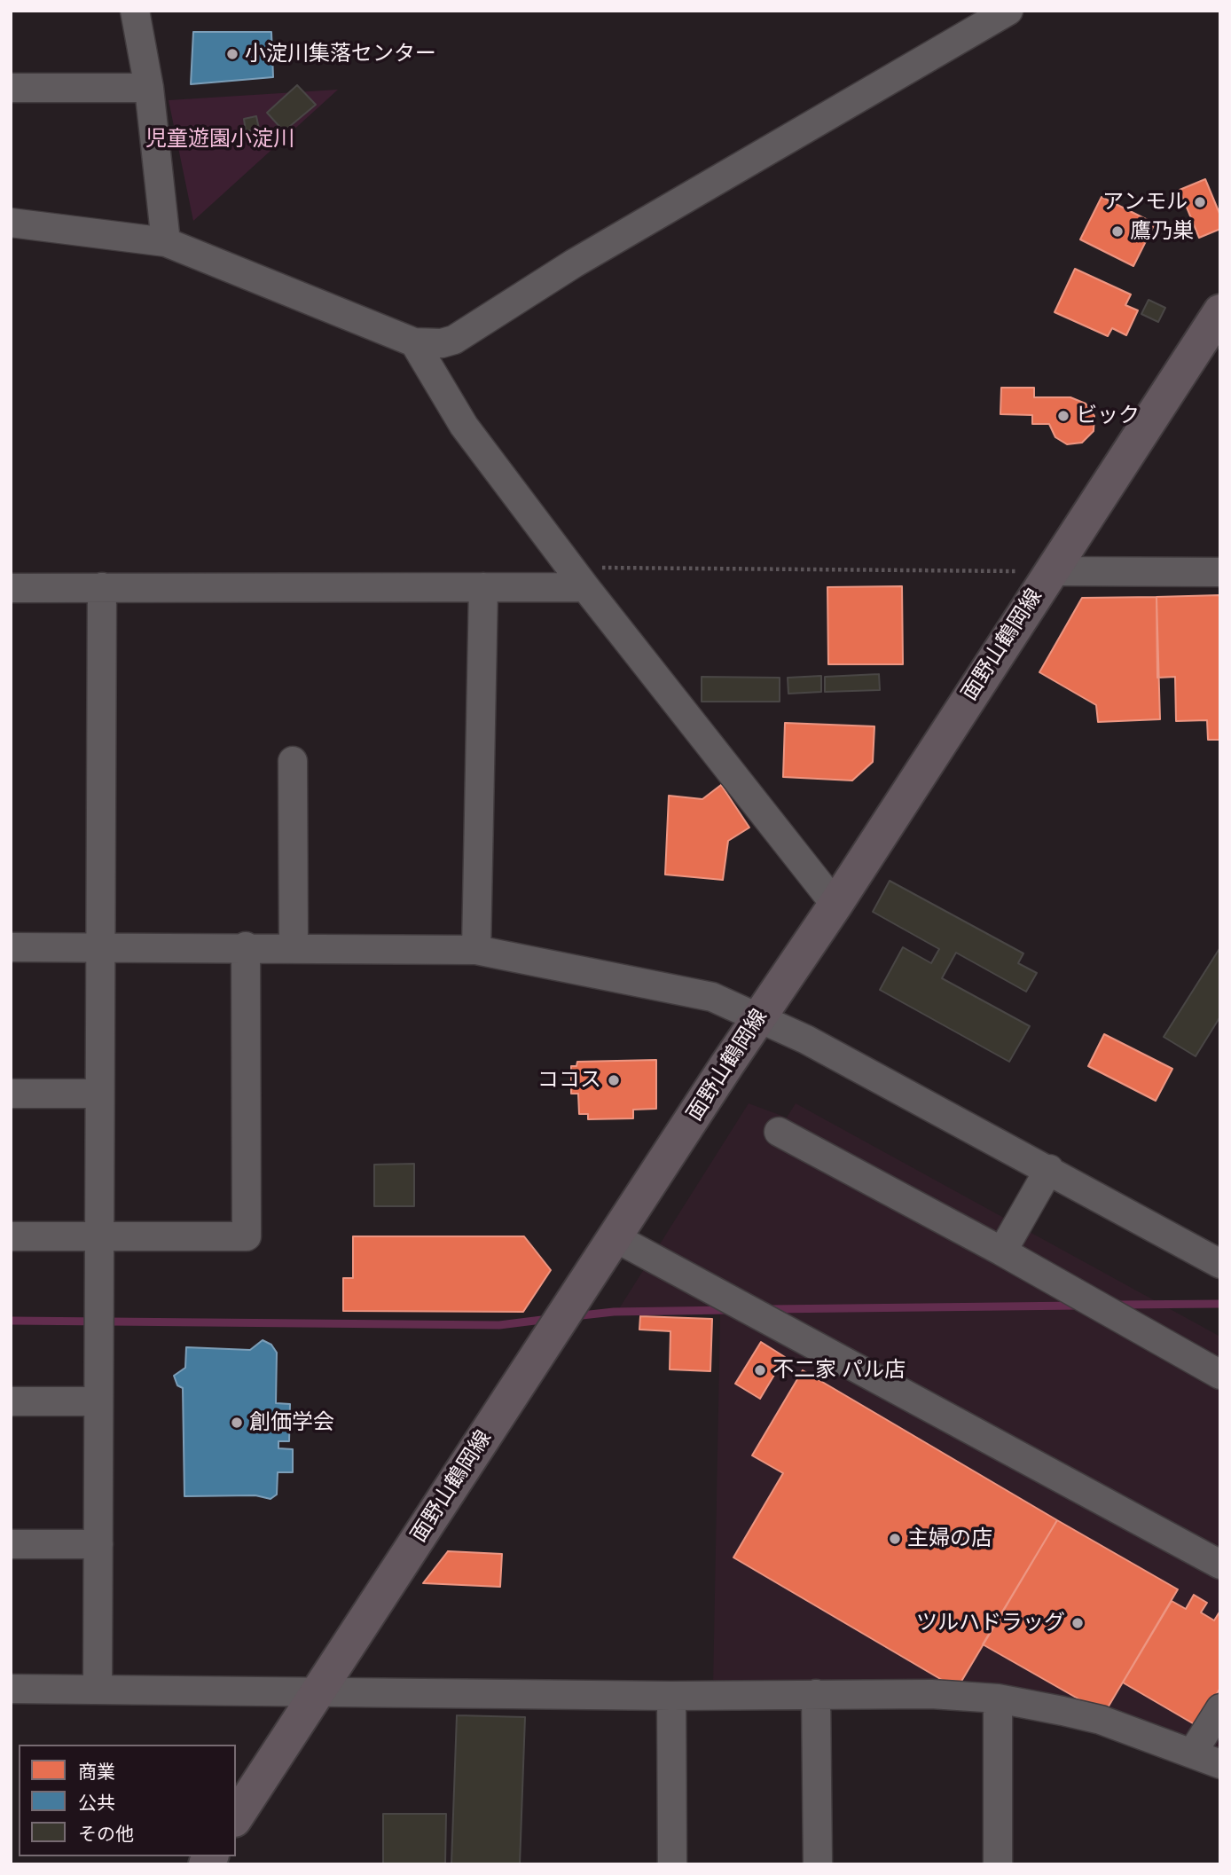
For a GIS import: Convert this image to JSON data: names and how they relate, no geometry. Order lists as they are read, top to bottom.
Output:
{
  "streets": {
    "main road": ["面野山鶴岡線"]
  },
  "parks": ["児童遊園小淀川"],
  "places": [
    "小淀川集落センター",
    "アンモル",
    "鷹乃巣",
    "ビック",
    "ココス",
    "不二家 パル店",
    "創価学会",
    "主婦の店",
    "ツルハドラッグ"
  ],
  "legend": ["商業", "公共", "その他"]
}
